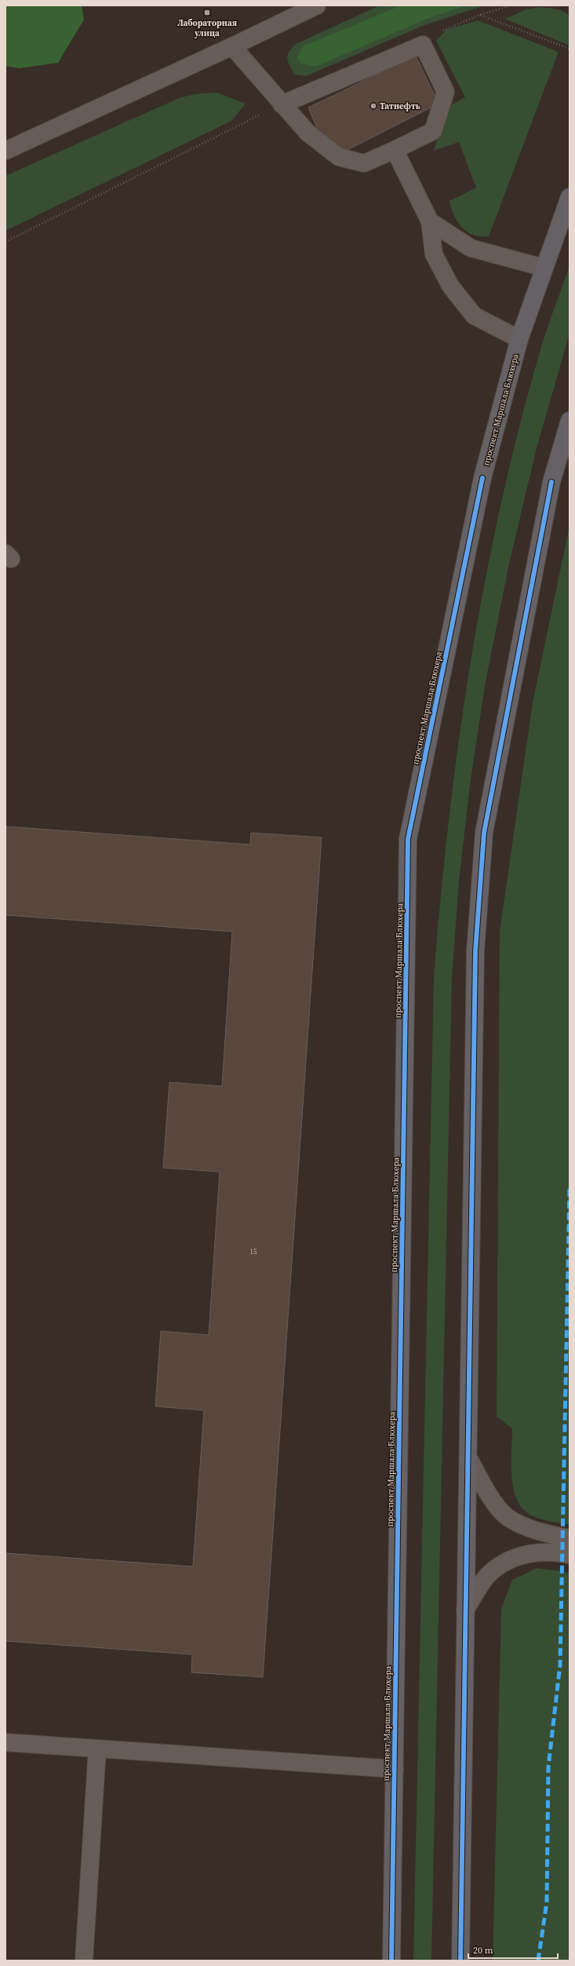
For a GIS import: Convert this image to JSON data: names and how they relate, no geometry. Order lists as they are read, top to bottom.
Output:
{
  "streets": {
    "main road": ["проспект Маршала Блюхера"]
  },
  "places": {
    "transit": ["Лабораторная улица"],
    "other": ["Татнефть"]
  },
  "house_numbers": ["15"],
  "scale_bar": "20 m"
}
